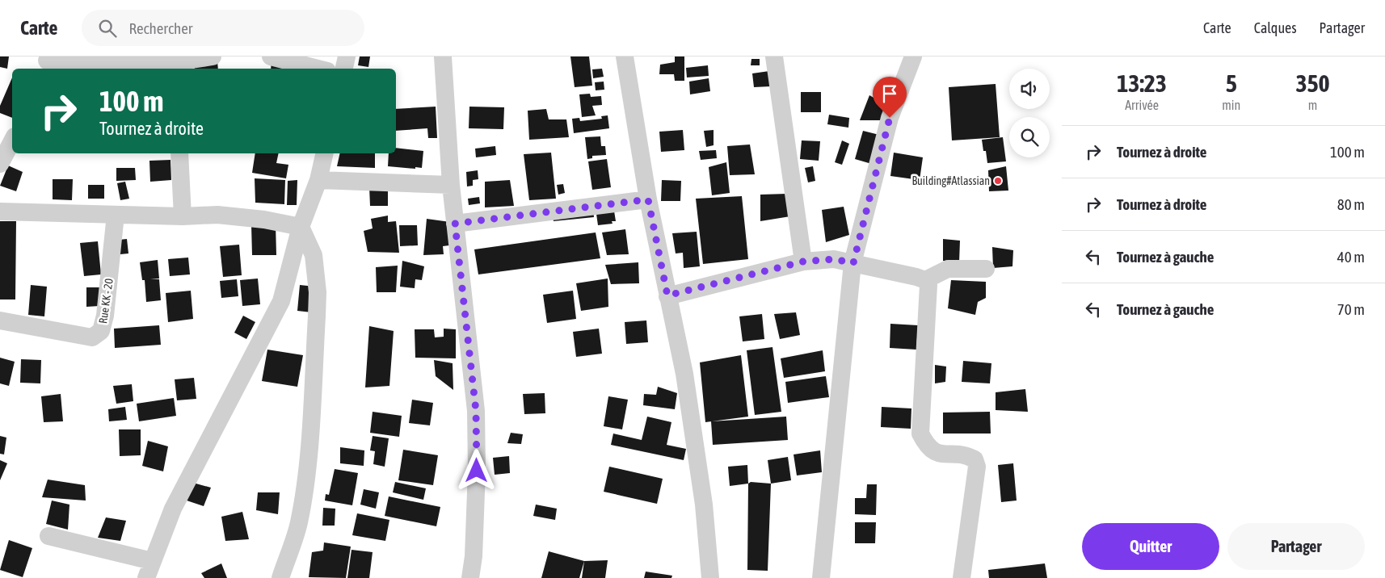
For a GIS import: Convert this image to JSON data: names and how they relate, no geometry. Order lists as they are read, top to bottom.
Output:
{
  "streets": {
    "street": ["Rue KK - 20"]
  },
  "places": ["Building#Atlassian"],
  "page": {
    "header": "Carte",
    "search": "Rechercher",
    "nav": ["Carte", "Calques", "Partager"],
    "eta": [
      "13:23",
      "Arrivée",
      "5",
      "min",
      "350",
      "m"
    ],
    "turn": ["100 m", "Tournez à droite"],
    "list": [
      {
        "name": "Tournez à droite",
        "value": "100 m"
      },
      {
        "name": "Tournez à droite",
        "value": "80 m"
      },
      {
        "name": "Tournez à gauche",
        "value": "40 m"
      },
      {
        "name": "Tournez à gauche",
        "value": "70 m"
      }
    ],
    "buttons": ["Quitter", "Partager"]
  }
}
